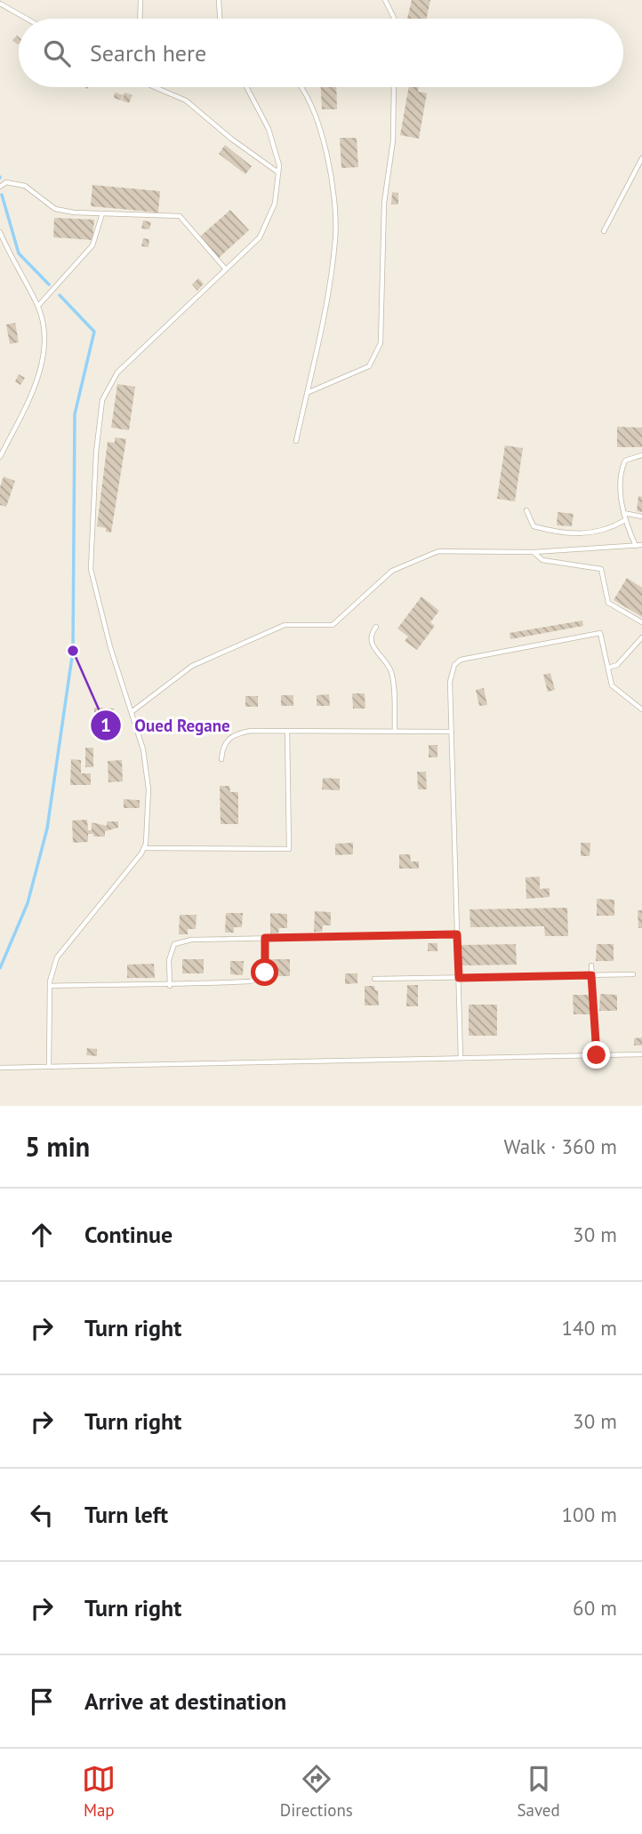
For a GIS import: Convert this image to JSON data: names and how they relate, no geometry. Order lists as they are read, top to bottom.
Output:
{
  "places": ["Oued Regane"],
  "page": {
    "search": "Search here",
    "heading": ["5 min", "Walk · 360 m"],
    "list": [
      ["Continue", "30 m"],
      ["Turn right", "140 m"],
      ["Turn right", "30 m"],
      ["Turn left", "100 m"],
      ["Turn right", "60 m"],
      "Arrive at destination"
    ],
    "nav": ["Map", "Directions", "Saved"]
  }
}
